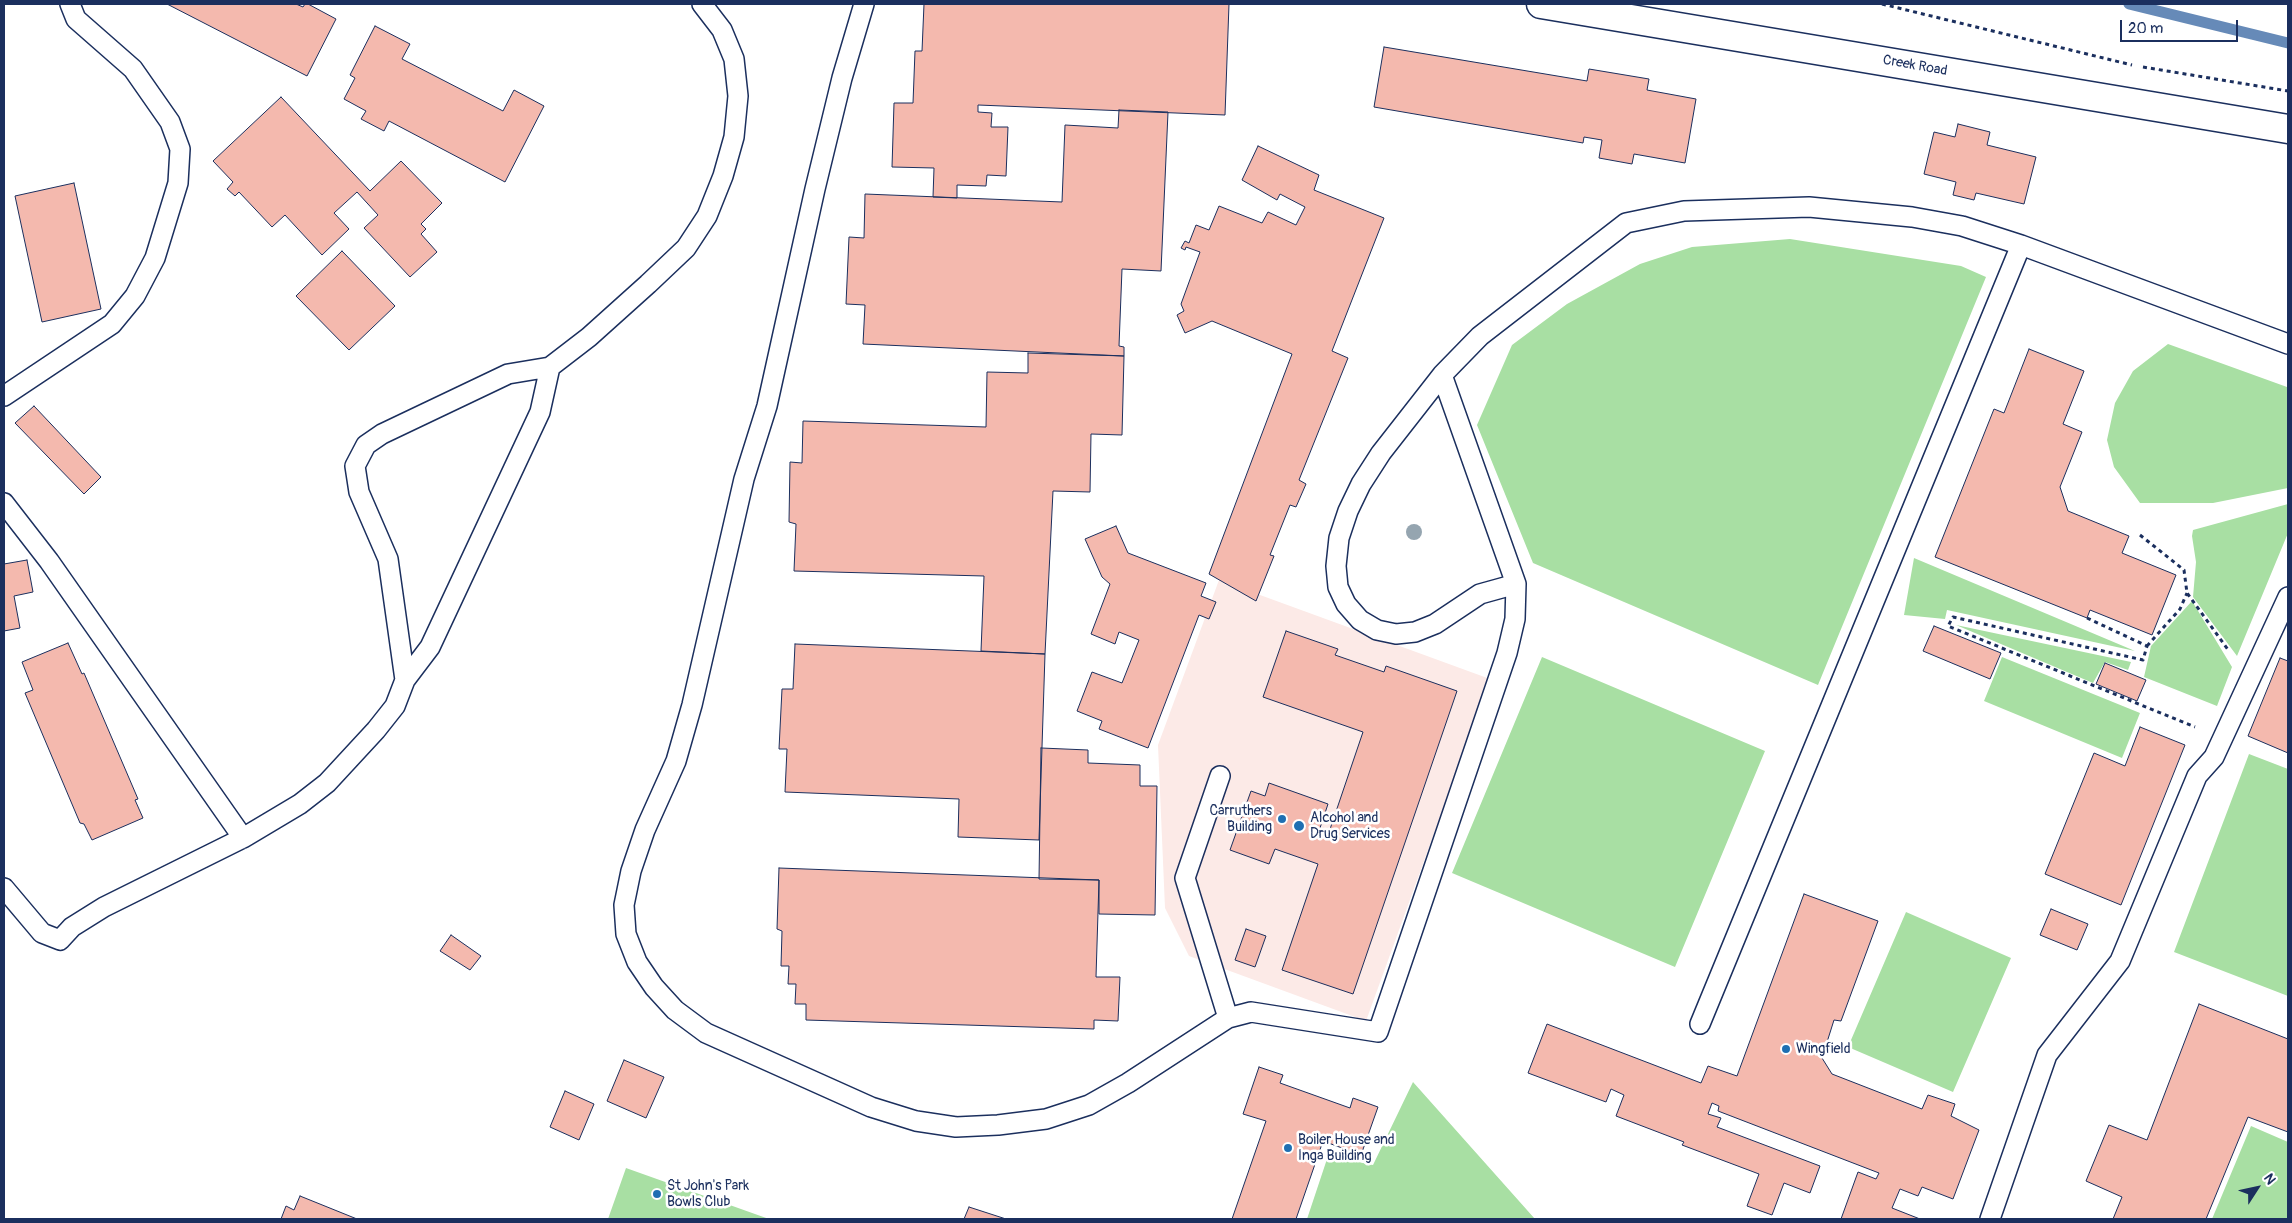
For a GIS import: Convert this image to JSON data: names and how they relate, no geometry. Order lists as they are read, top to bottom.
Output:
{
  "streets": {
    "street": ["Creek Road"]
  },
  "places": [
    "Carruthers Building",
    "Alcohol and Drug Services",
    "Wingfield",
    "Boiler House and Inga Building",
    "St John's Park Bowls Club"
  ],
  "scale_bar": "20 m",
  "north": "top right"
}
